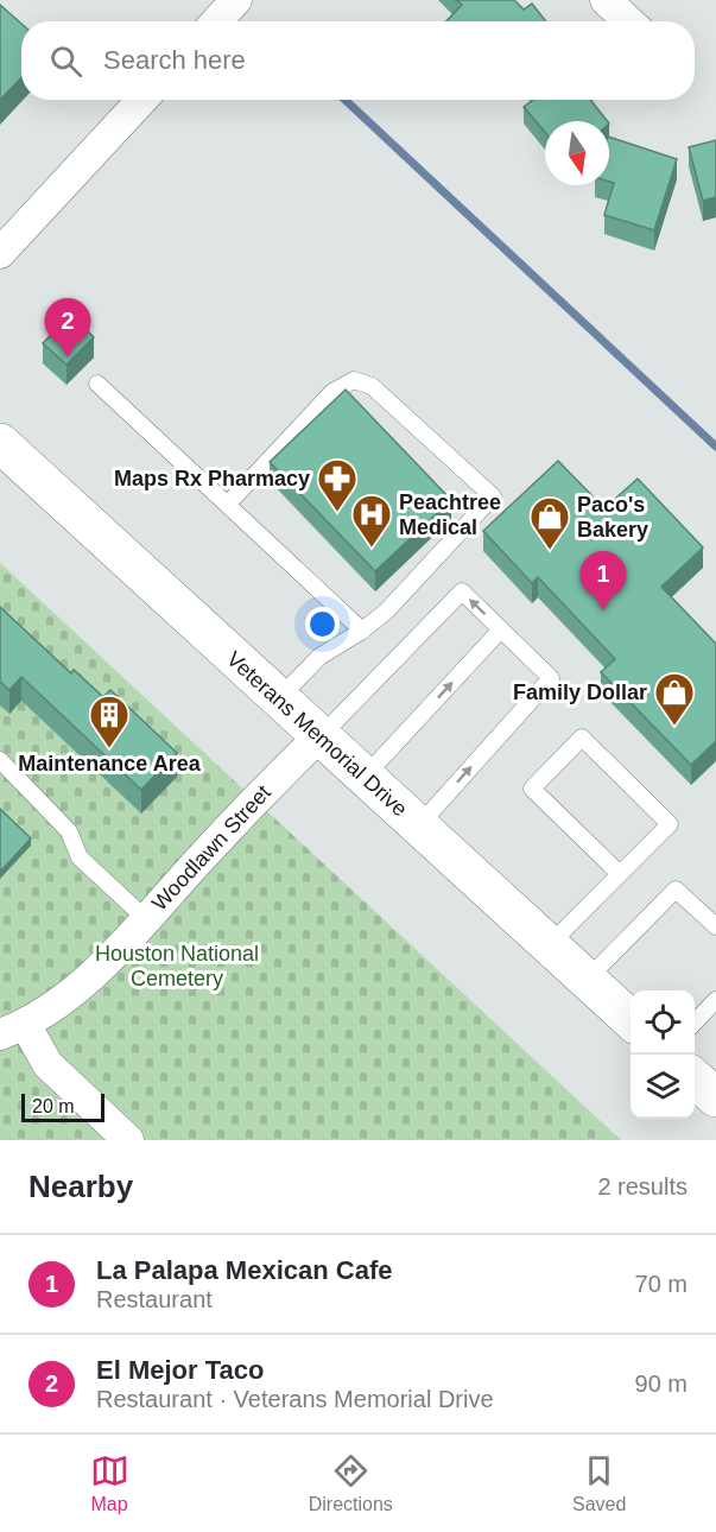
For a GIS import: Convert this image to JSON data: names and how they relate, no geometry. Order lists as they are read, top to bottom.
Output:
{
  "streets": {
    "main road": ["Veterans Memorial Drive"],
    "street": ["Woodlawn Street"]
  },
  "crossings": [
    ["Veterans Memorial Drive", "Woodlawn Street"]
  ],
  "parks": ["Houston National Cemetery"],
  "places": {
    "pharmacy": ["Maps Rx Pharmacy"],
    "hospital": ["Peachtree Medical"],
    "shop": ["Paco's Bakery", "Family Dollar"],
    "building": ["Maintenance Area"]
  },
  "scale_bar": "20 m",
  "north": "bottom",
  "page": {
    "search": "Search here",
    "pins": ["2", "1"],
    "scale": "20 m",
    "heading": ["Nearby", "2 results"],
    "list": [
      {
        "mark": "1",
        "name": "La Palapa Mexican Cafe",
        "note": "Restaurant",
        "value": "70 m"
      },
      {
        "mark": "2",
        "name": "El Mejor Taco",
        "note": "Restaurant · Veterans Memorial Drive",
        "value": "90 m"
      }
    ],
    "nav": ["Map", "Directions", "Saved"]
  }
}
